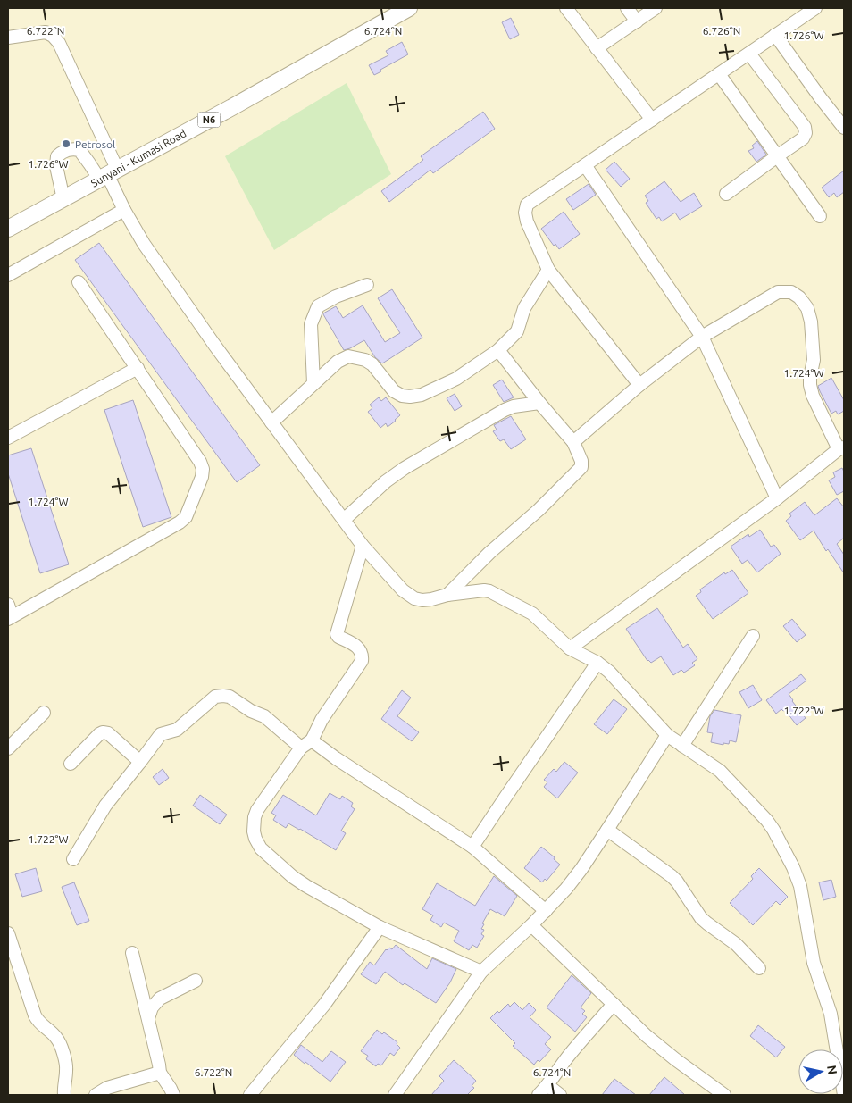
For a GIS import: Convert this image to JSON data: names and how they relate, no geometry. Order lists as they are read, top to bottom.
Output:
{
  "streets": {
    "main road": ["N6", "Sunyani - Kumasi Road"]
  },
  "places": ["Petrosol"],
  "north": "right",
  "coordinates": [
    "6.722°N",
    "6.724°N",
    "6.726°N",
    "1.726°W",
    "1.724°W",
    "1.722°W"
  ]
}
